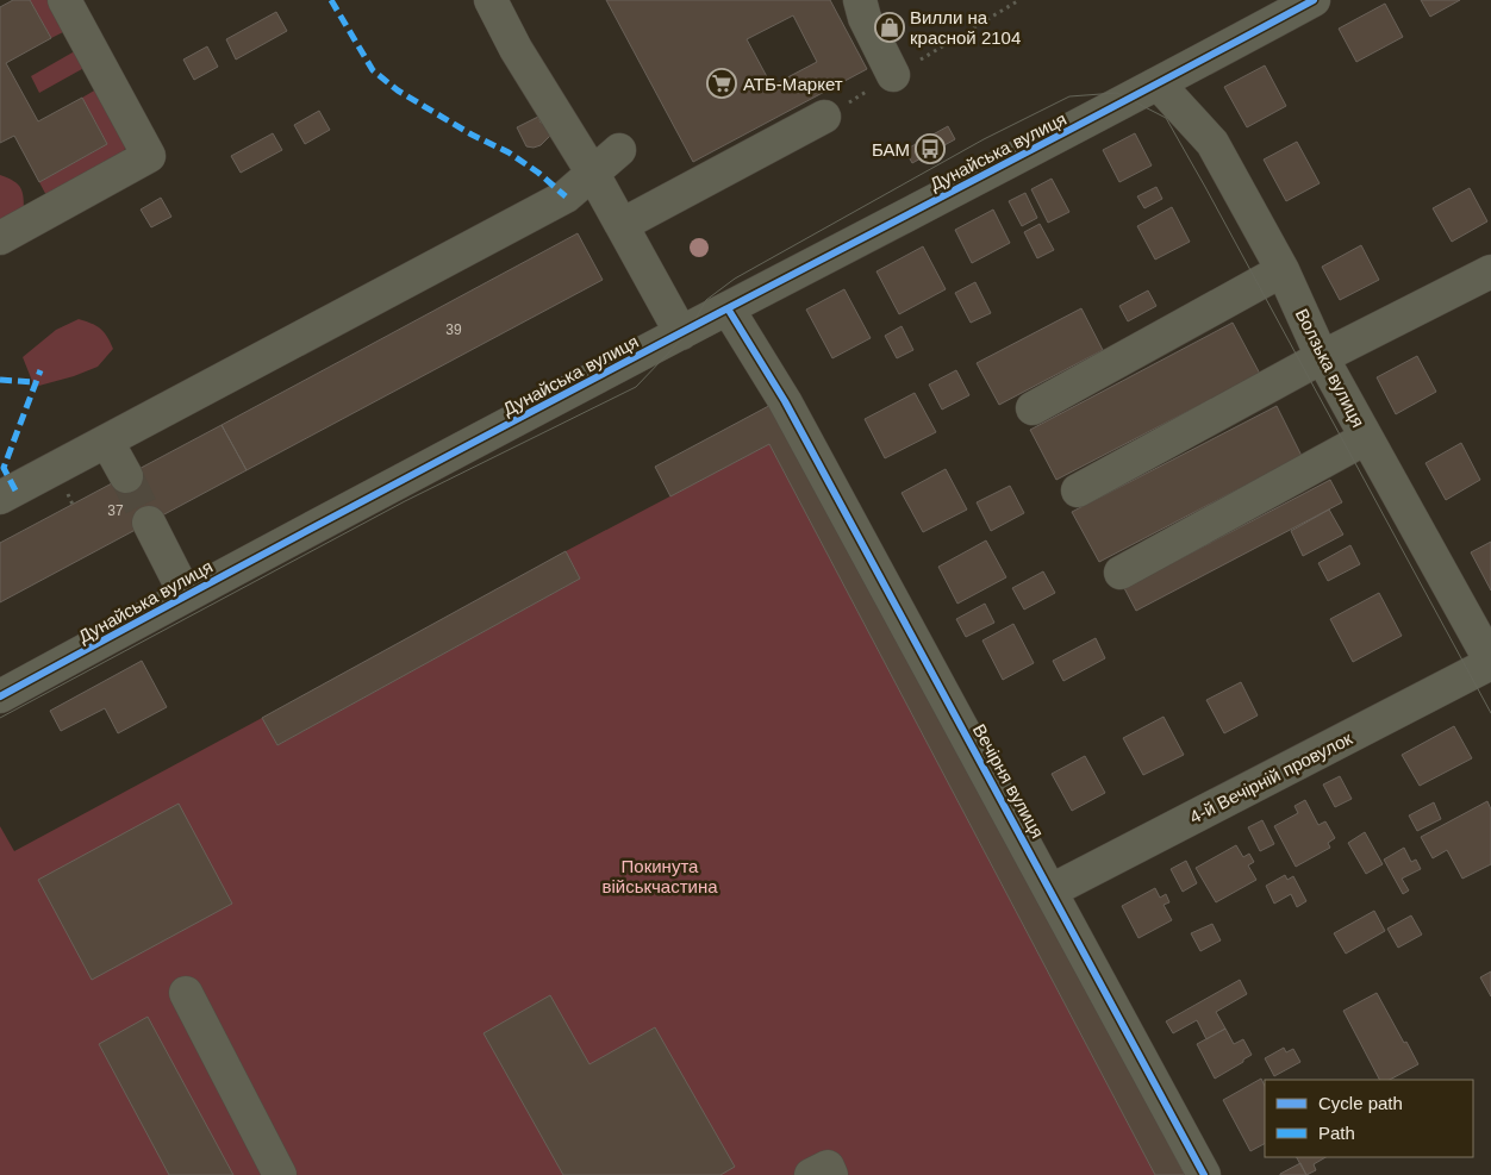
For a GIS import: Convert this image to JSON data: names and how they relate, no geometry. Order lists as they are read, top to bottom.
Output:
{
  "streets": {
    "street": [
      "Дунайська вулиця",
      "Волзька вулиця",
      "4-й Вечірній провулок",
      "Вечірня вулиця"
    ]
  },
  "crossings": [
    ["Дунайська вулиця", "Волзька вулиця"],
    ["Дунайська вулиця", "Вечірня вулиця"],
    ["Волзька вулиця", "4-й Вечірній провулок"],
    ["4-й Вечірній провулок", "Вечірня вулиця"]
  ],
  "parks": ["Покинута військчастина"],
  "places": {
    "shop": ["Вилли на красной 2104"],
    "supermarket": ["АТБ-Маркет"],
    "bus stop": ["БАМ"]
  },
  "house_numbers": ["39", "37"],
  "legend": ["Cycle path", "Path"]
}
